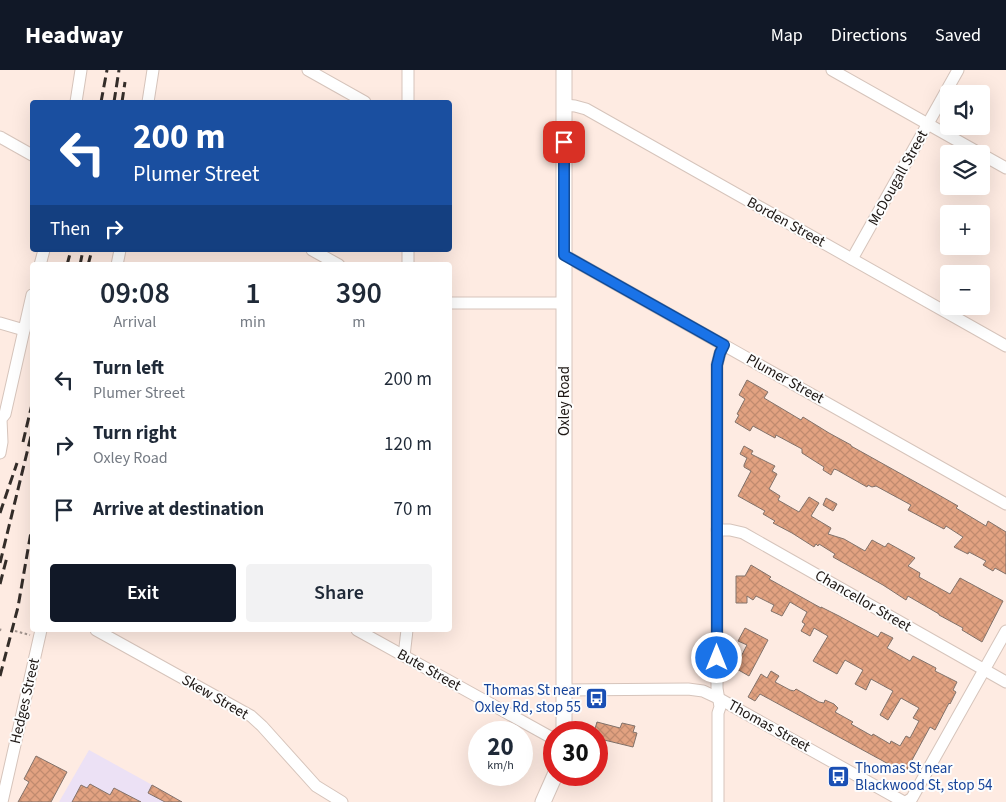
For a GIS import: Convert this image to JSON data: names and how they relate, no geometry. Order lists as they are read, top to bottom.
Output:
{
  "streets": {
    "main road": ["Oxley Road"],
    "street": [
      "McDougall Street",
      "Borden Street",
      "Plumer Street",
      "Chancellor Street",
      "Bute Street",
      "Skew Street",
      "Hedges Street",
      "Thomas Street"
    ]
  },
  "crossings": [
    ["McDougall Street", "Borden Street"],
    ["Borden Street", "Oxley Road"],
    ["Plumer Street", "Oxley Road"],
    ["Oxley Road", "Thomas Street"]
  ],
  "places": {
    "bus stop": ["Thomas St near Oxley Rd, stop 55", "Thomas St near Blackwood St, stop 54"]
  },
  "page": {
    "header": "Headway",
    "nav": ["Map", "Directions", "Saved"],
    "map_buttons": ["+", "−"],
    "turn": ["200 m", "Plumer Street"],
    "then": "Then",
    "eta": [
      "09:08",
      "Arrival",
      "1",
      "min",
      "390",
      "m"
    ],
    "list": [
      {
        "name": "Turn left",
        "note": "Plumer Street",
        "value": "200 m"
      },
      {
        "name": "Turn right",
        "note": "Oxley Road",
        "value": "120 m"
      },
      {
        "name": "Arrive at destination",
        "value": "70 m"
      }
    ],
    "buttons": ["Exit", "Share"],
    "speed": "20 km/h",
    "limit": "30"
  }
}
